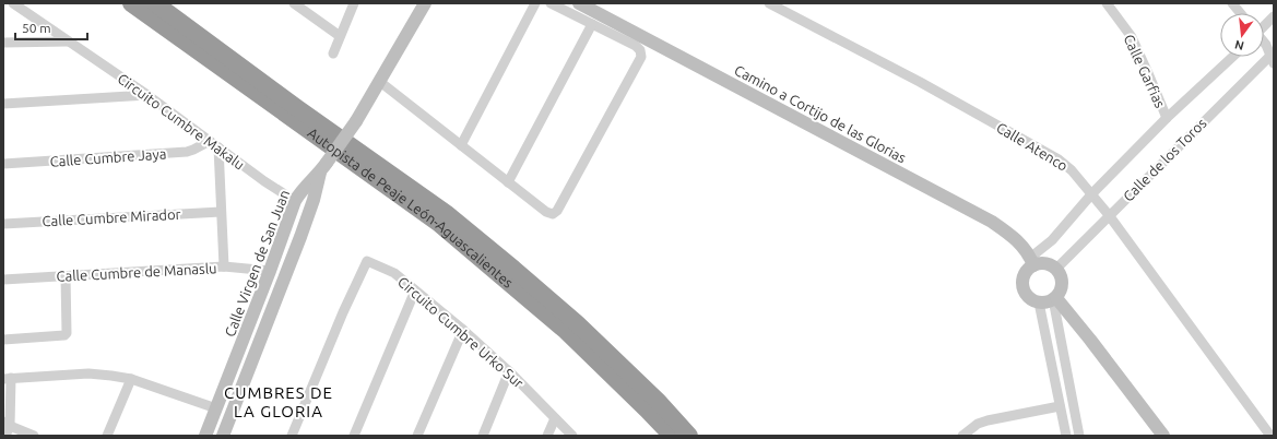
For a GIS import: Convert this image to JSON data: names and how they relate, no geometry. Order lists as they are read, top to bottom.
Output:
{
  "streets": {
    "highway": ["Autopista de Peaje León-Aguascalientes"],
    "street": [
      "Calle Garfias",
      "Camino a Cortijo de las Glorias",
      "Circuito Cumbre Makalu",
      "Calle Atenco",
      "Calle Cumbre Jaya",
      "Calle de los Toros",
      "Calle Cumbre Mirador",
      "Calle Virgen de San Juan",
      "Calle Cumbre de Manaslu",
      "Circuito Cumbre Urko Sur"
    ]
  },
  "crossings": [
    ["Calle Garfias", "Calle de los Toros"],
    ["Camino a Cortijo de las Glorias", "Calle de los Toros"],
    ["Circuito Cumbre Makalu", "Calle Cumbre Jaya"],
    ["Circuito Cumbre Makalu", "Calle Virgen de San Juan"],
    ["Calle Atenco", "Calle de los Toros"],
    ["Calle Virgen de San Juan", "Calle Cumbre de Manaslu"]
  ],
  "districts": ["CUMBRES DE LA GLORIA"],
  "scale_bar": "50 m",
  "north": "bottom"
}
